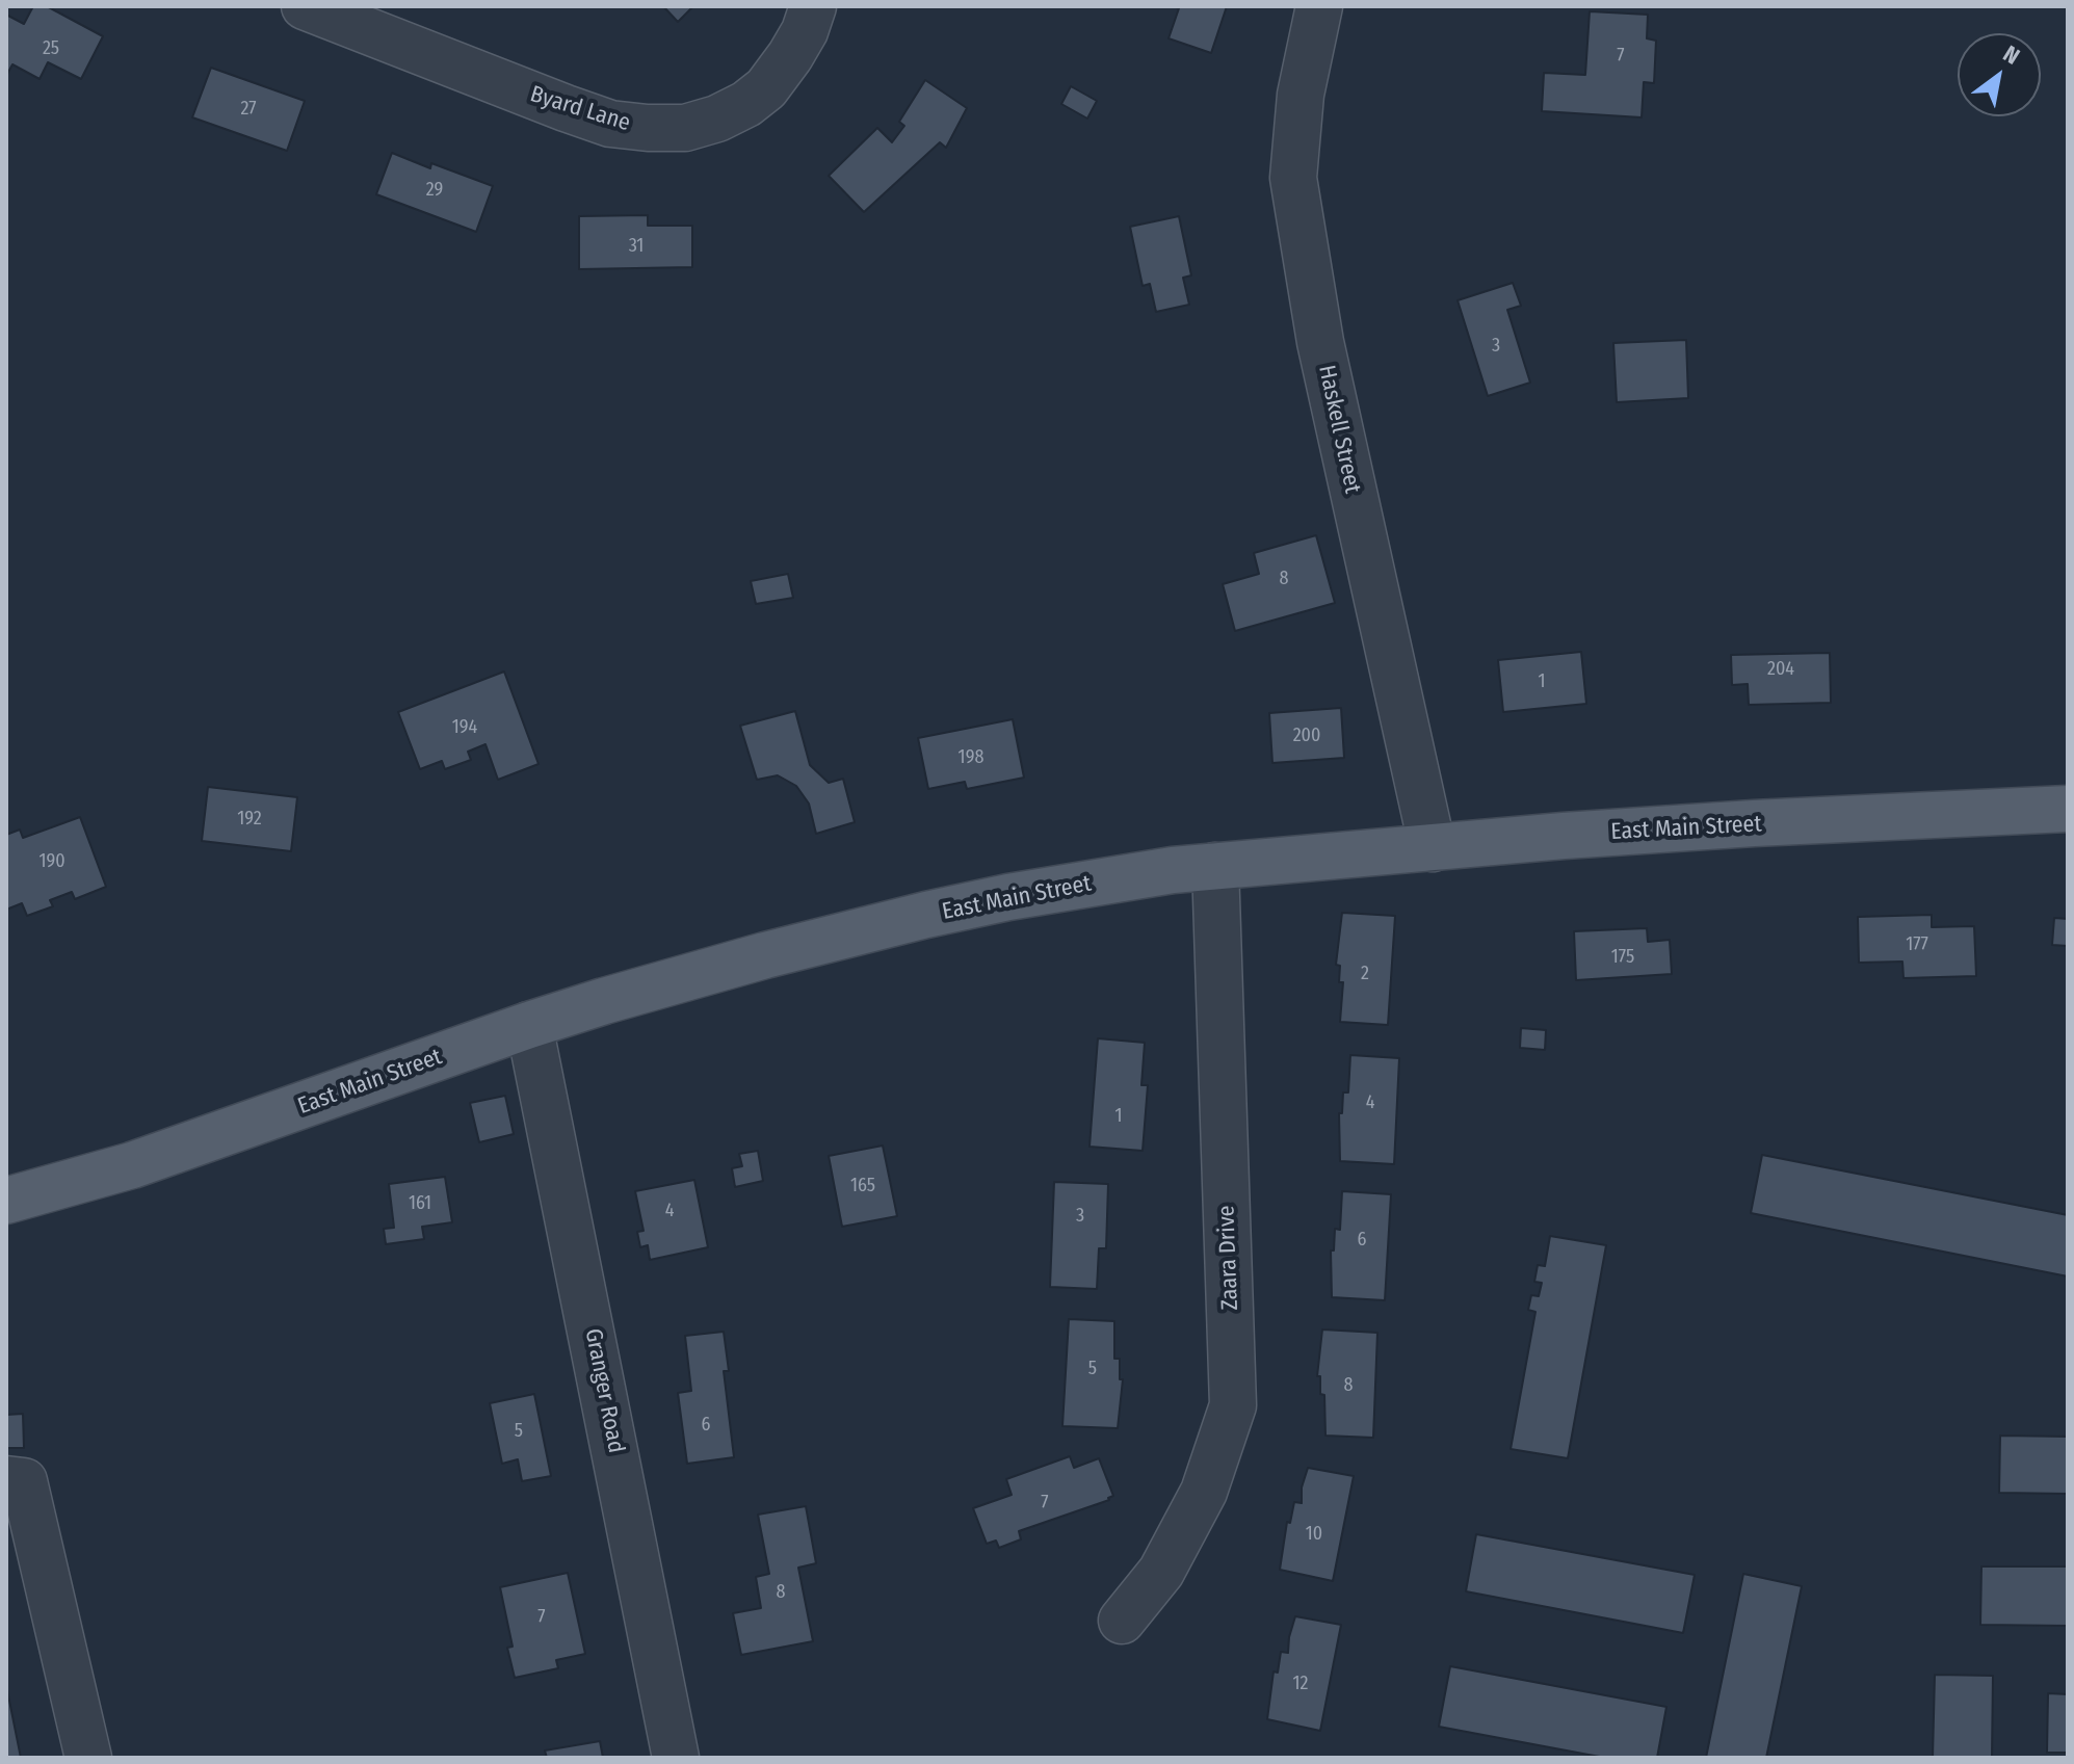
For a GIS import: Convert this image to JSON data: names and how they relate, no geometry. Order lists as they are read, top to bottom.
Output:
{
  "streets": {
    "main road": ["East Main Street"],
    "street": [
      "Byard Lane",
      "Haskell Street",
      "Zaara Drive",
      "Granger Road"
    ]
  },
  "crossings": [
    ["Haskell Street", "East Main Street"],
    ["East Main Street", "Zaara Drive"],
    ["East Main Street", "Granger Road"]
  ],
  "house_numbers": [
    "25",
    "7",
    "27",
    "29",
    "31",
    "3",
    "8",
    "204",
    "1",
    "194",
    "200",
    "198",
    "192",
    "190",
    "177",
    "175",
    "2",
    "4",
    "1",
    "165",
    "161",
    "4",
    "3",
    "6",
    "5",
    "8",
    "6",
    "5",
    "7",
    "10",
    "8",
    "7",
    "12"
  ],
  "north": "top right"
}
